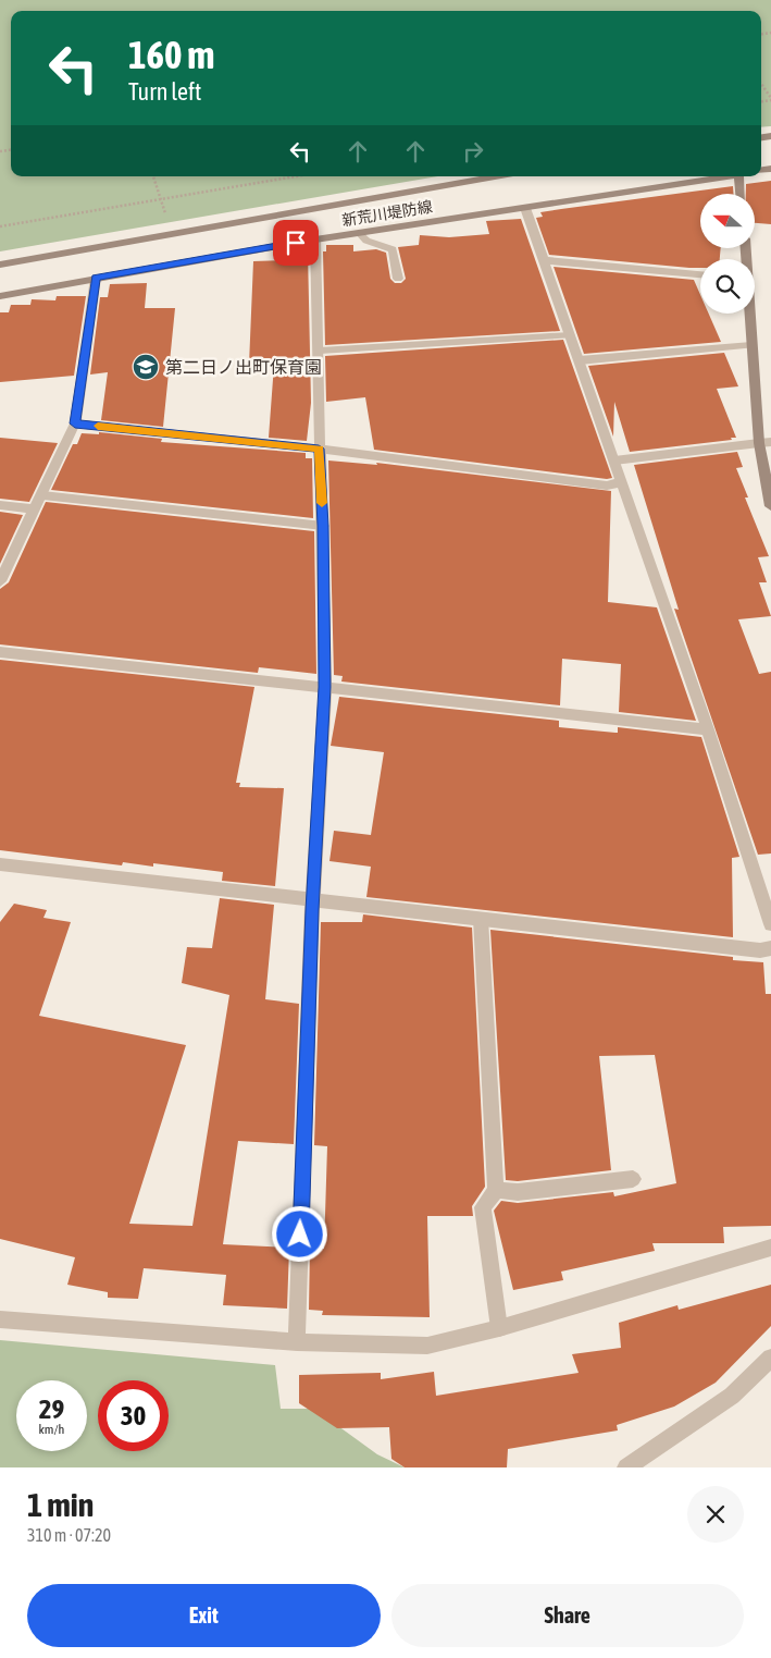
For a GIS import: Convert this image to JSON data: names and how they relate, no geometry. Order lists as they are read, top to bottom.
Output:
{
  "streets": {
    "main road": ["新荒川堤防線"]
  },
  "places": {
    "school or university": ["第二日ノ出町保育園"]
  },
  "north": "left",
  "page": {
    "turn": ["160 m", "Turn left"],
    "speed": "29 km/h",
    "limit": "30",
    "heading": ["1 min", "310 m · 07:20"],
    "buttons": ["Exit", "Share"]
  }
}
